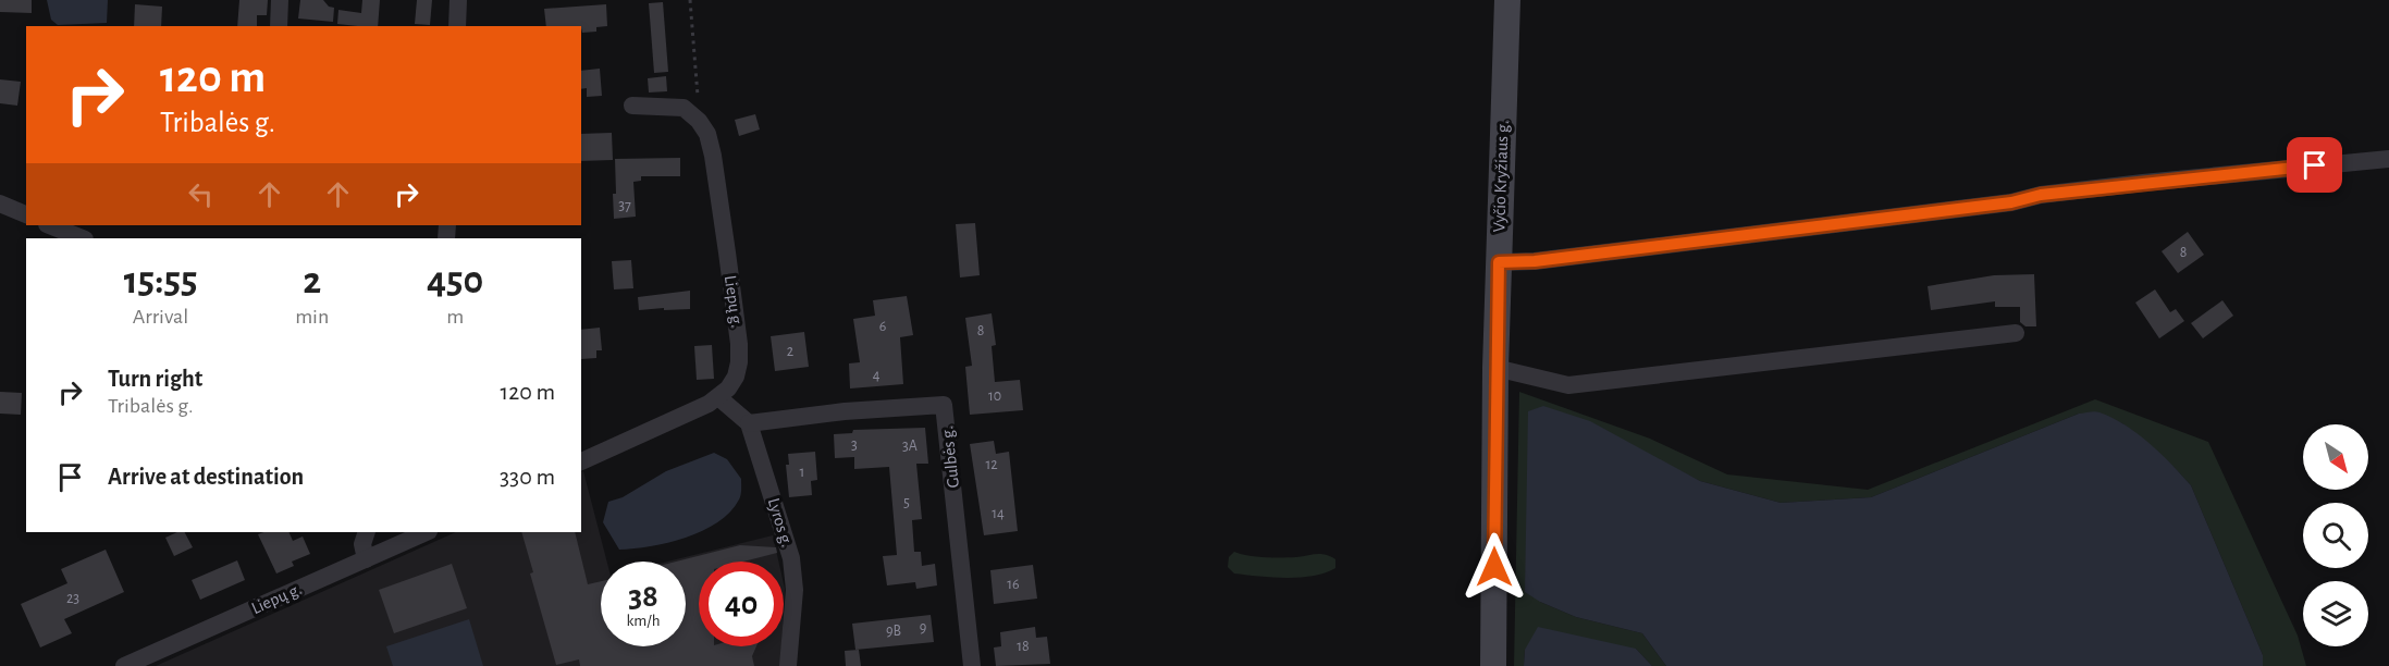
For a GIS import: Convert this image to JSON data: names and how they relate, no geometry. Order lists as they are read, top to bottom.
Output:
{
  "streets": {
    "street": [
      "Vyčio Kryžiaus g.",
      "Liepų g.",
      "Gulbės g.",
      "Lyros g."
    ]
  },
  "crossings": [
    ["Gulbės g.", "Lyros g."]
  ],
  "house_numbers": [
    "37",
    "8",
    "6",
    "8",
    "2",
    "4",
    "10",
    "3",
    "3A",
    "12",
    "1",
    "5",
    "14",
    "16",
    "23",
    "9",
    "9B",
    "18"
  ],
  "north": "bottom right",
  "page": {
    "turn": ["120 m", "Tribalės g."],
    "eta": [
      "15:55",
      "Arrival",
      "2",
      "min",
      "450",
      "m"
    ],
    "list": [
      {
        "name": "Turn right",
        "note": "Tribalės g.",
        "value": "120 m"
      },
      {
        "name": "Arrive at destination",
        "value": "330 m"
      }
    ],
    "speed": "38 km/h",
    "limit": "40"
  }
}
